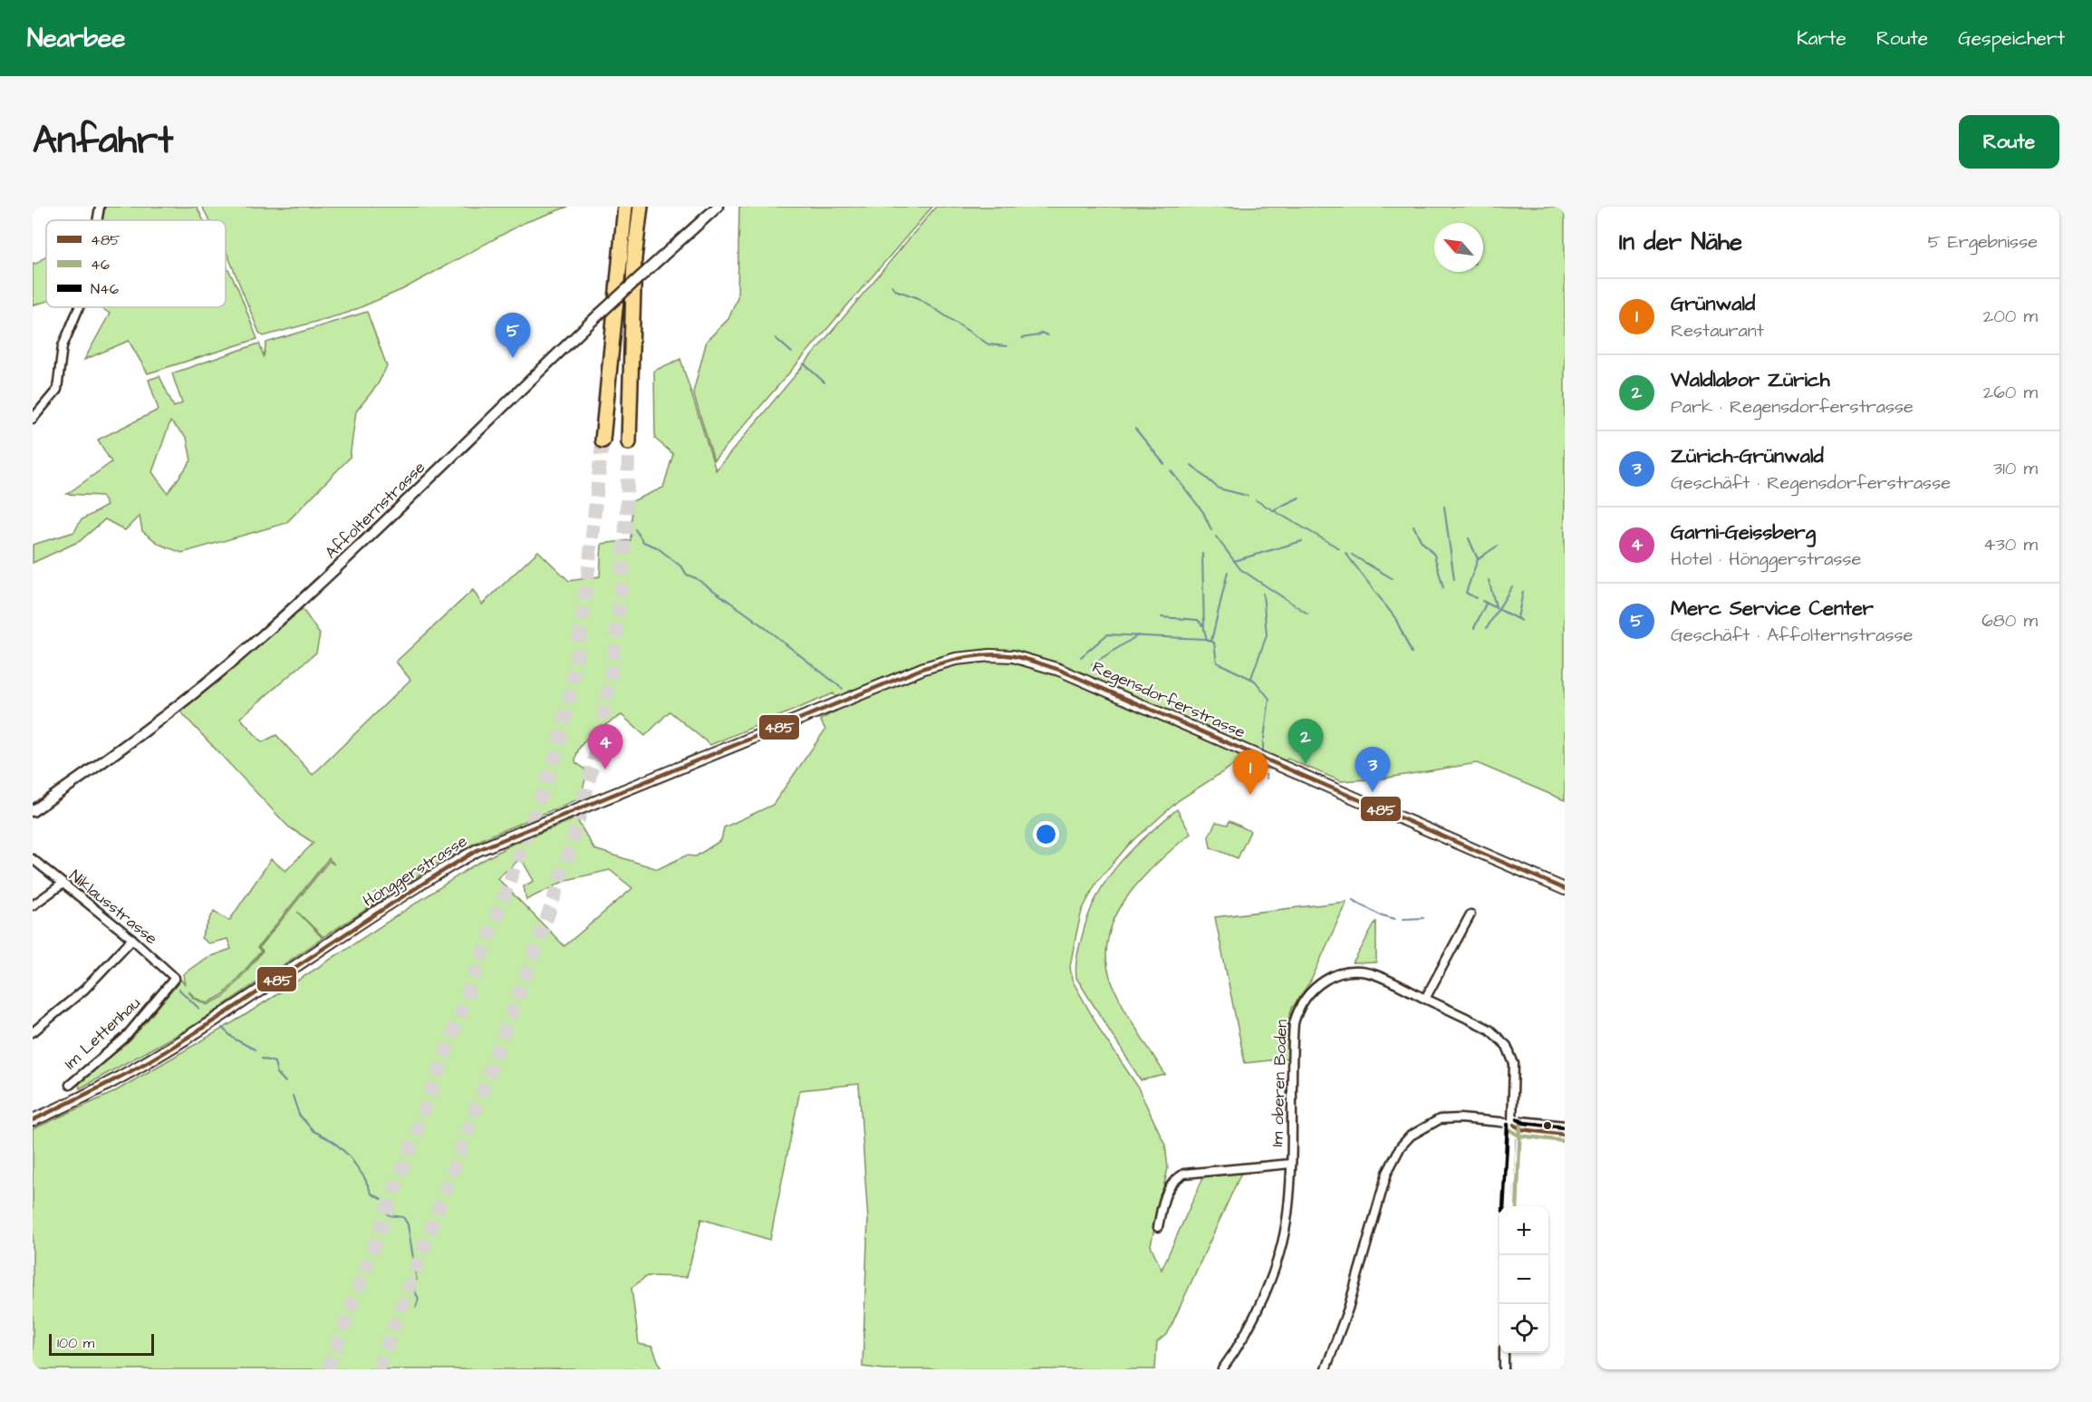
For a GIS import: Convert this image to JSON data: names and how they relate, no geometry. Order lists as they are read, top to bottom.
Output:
{
  "streets": {
    "main road": ["Regensdorferstrasse", "Hönggerstrasse"],
    "street": [
      "Affolternstrasse",
      "Niklausstrasse",
      "Im Lettenhau",
      "Im oberen Boden"
    ]
  },
  "crossings": [
    ["Regensdorferstrasse", "Hönggerstrasse"],
    ["Niklausstrasse", "Im Lettenhau"]
  ],
  "lines": ["transit line 485", "transit line N46", "transit line 46"],
  "legend": ["485", "46", "N46"],
  "scale_bar": "100 m",
  "north": "top left",
  "page": {
    "header": "Nearbee",
    "nav": ["Karte", "Route", "Gespeichert"],
    "title": "Anfahrt",
    "buttons": "Route",
    "heading": ["In der Nähe", "5 Ergebnisse"],
    "list": [
      {
        "mark": "1",
        "name": "Grünwald",
        "note": "Restaurant",
        "value": "200 m"
      },
      {
        "mark": "2",
        "name": "Waldlabor Zürich",
        "note": "Park · Regensdorferstrasse",
        "value": "260 m"
      },
      {
        "mark": "3",
        "name": "Zürich-Grünwald",
        "note": "Geschäft · Regensdorferstrasse",
        "value": "310 m"
      },
      {
        "mark": "4",
        "name": "Garni-Geissberg",
        "note": "Hotel · Hönggerstrasse",
        "value": "430 m"
      },
      {
        "mark": "5",
        "name": "Merc Service Center",
        "note": "Geschäft · Affolternstrasse",
        "value": "680 m"
      }
    ],
    "pins": [
      "5",
      "2",
      "4",
      "3",
      "1"
    ],
    "map_buttons": ["+", "−"],
    "scale": "100 m"
  }
}
